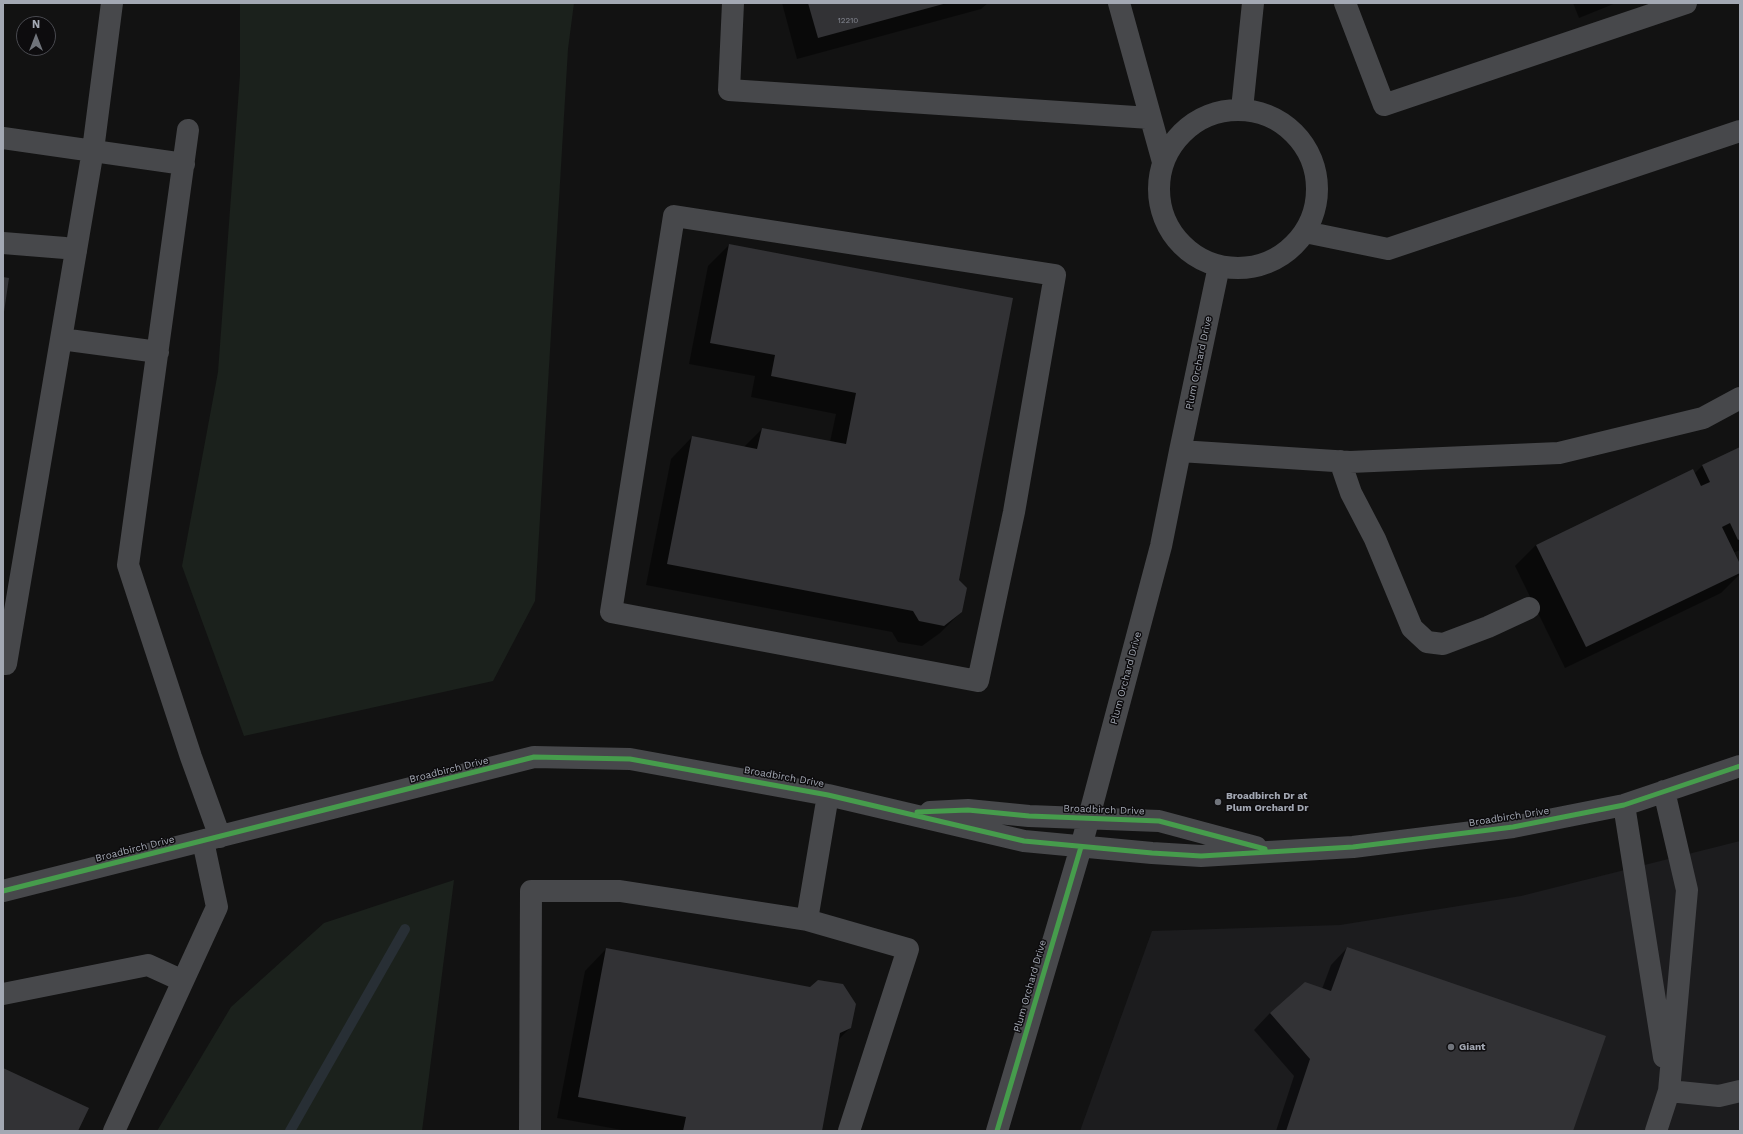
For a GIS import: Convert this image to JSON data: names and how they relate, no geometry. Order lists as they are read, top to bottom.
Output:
{
  "streets": {
    "street": ["Plum Orchard Drive", "Broadbirch Drive"]
  },
  "crossings": [
    ["Plum Orchard Drive", "Broadbirch Drive"]
  ],
  "places": ["Broadbirch Dr at Plum Orchard Dr", "Giant"],
  "house_numbers": ["12210"],
  "north": "top"
}
